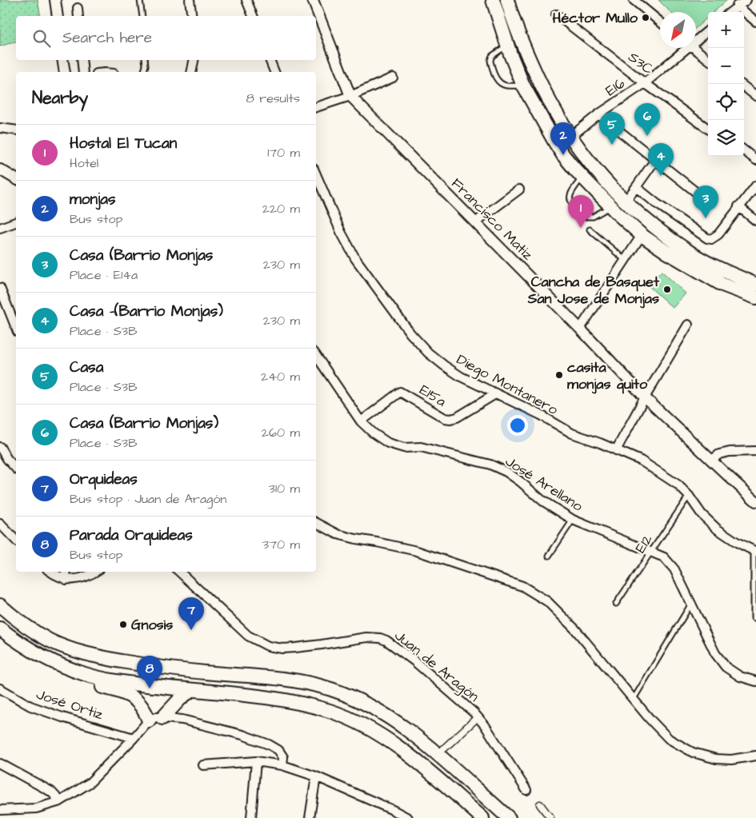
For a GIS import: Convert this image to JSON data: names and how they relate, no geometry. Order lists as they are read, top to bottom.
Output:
{
  "streets": {
    "street": [
      "S3C",
      "E16",
      "Francisco Matiz",
      "Diego Montanero",
      "E15a",
      "José Arellano",
      "Juan de Aragón",
      "José Ortiz"
    ],
    "lane": ["E12"]
  },
  "crossings": [
    ["S3C", "E16"],
    ["Diego Montanero", "E15a"],
    ["Diego Montanero", "E12"],
    ["E15a", "José Arellano"],
    ["José Arellano", "E12"]
  ],
  "places": [
    "Héctor Mullo",
    "Cancha de Basquet San Jose de Monjas",
    "casita monjas quito",
    "Gnosis"
  ],
  "north": "bottom left",
  "page": {
    "map_buttons": ["+", "−"],
    "search": "Search here",
    "heading": ["Nearby", "8 results"],
    "pins": [
      "6",
      "5",
      "2",
      "4",
      "3",
      "1",
      "7",
      "8"
    ],
    "list": [
      {
        "mark": "1",
        "name": "Hostal El Tucan",
        "note": "Hotel",
        "value": "170 m"
      },
      {
        "mark": "2",
        "name": "monjas",
        "note": "Bus stop",
        "value": "220 m"
      },
      {
        "mark": "3",
        "name": "Casa (Barrio Monjas",
        "note": "Place · E14a",
        "value": "230 m"
      },
      {
        "mark": "4",
        "name": "Casa -(Barrio Monjas)",
        "note": "Place · S3B",
        "value": "230 m"
      },
      {
        "mark": "5",
        "name": "Casa",
        "note": "Place · S3B",
        "value": "240 m"
      },
      {
        "mark": "6",
        "name": "Casa (Barrio Monjas)",
        "note": "Place · S3B",
        "value": "260 m"
      },
      {
        "mark": "7",
        "name": "Orquideas",
        "note": "Bus stop · Juan de Aragón",
        "value": "310 m"
      },
      {
        "mark": "8",
        "name": "Parada Orquideas",
        "note": "Bus stop",
        "value": "370 m"
      }
    ]
  }
}
